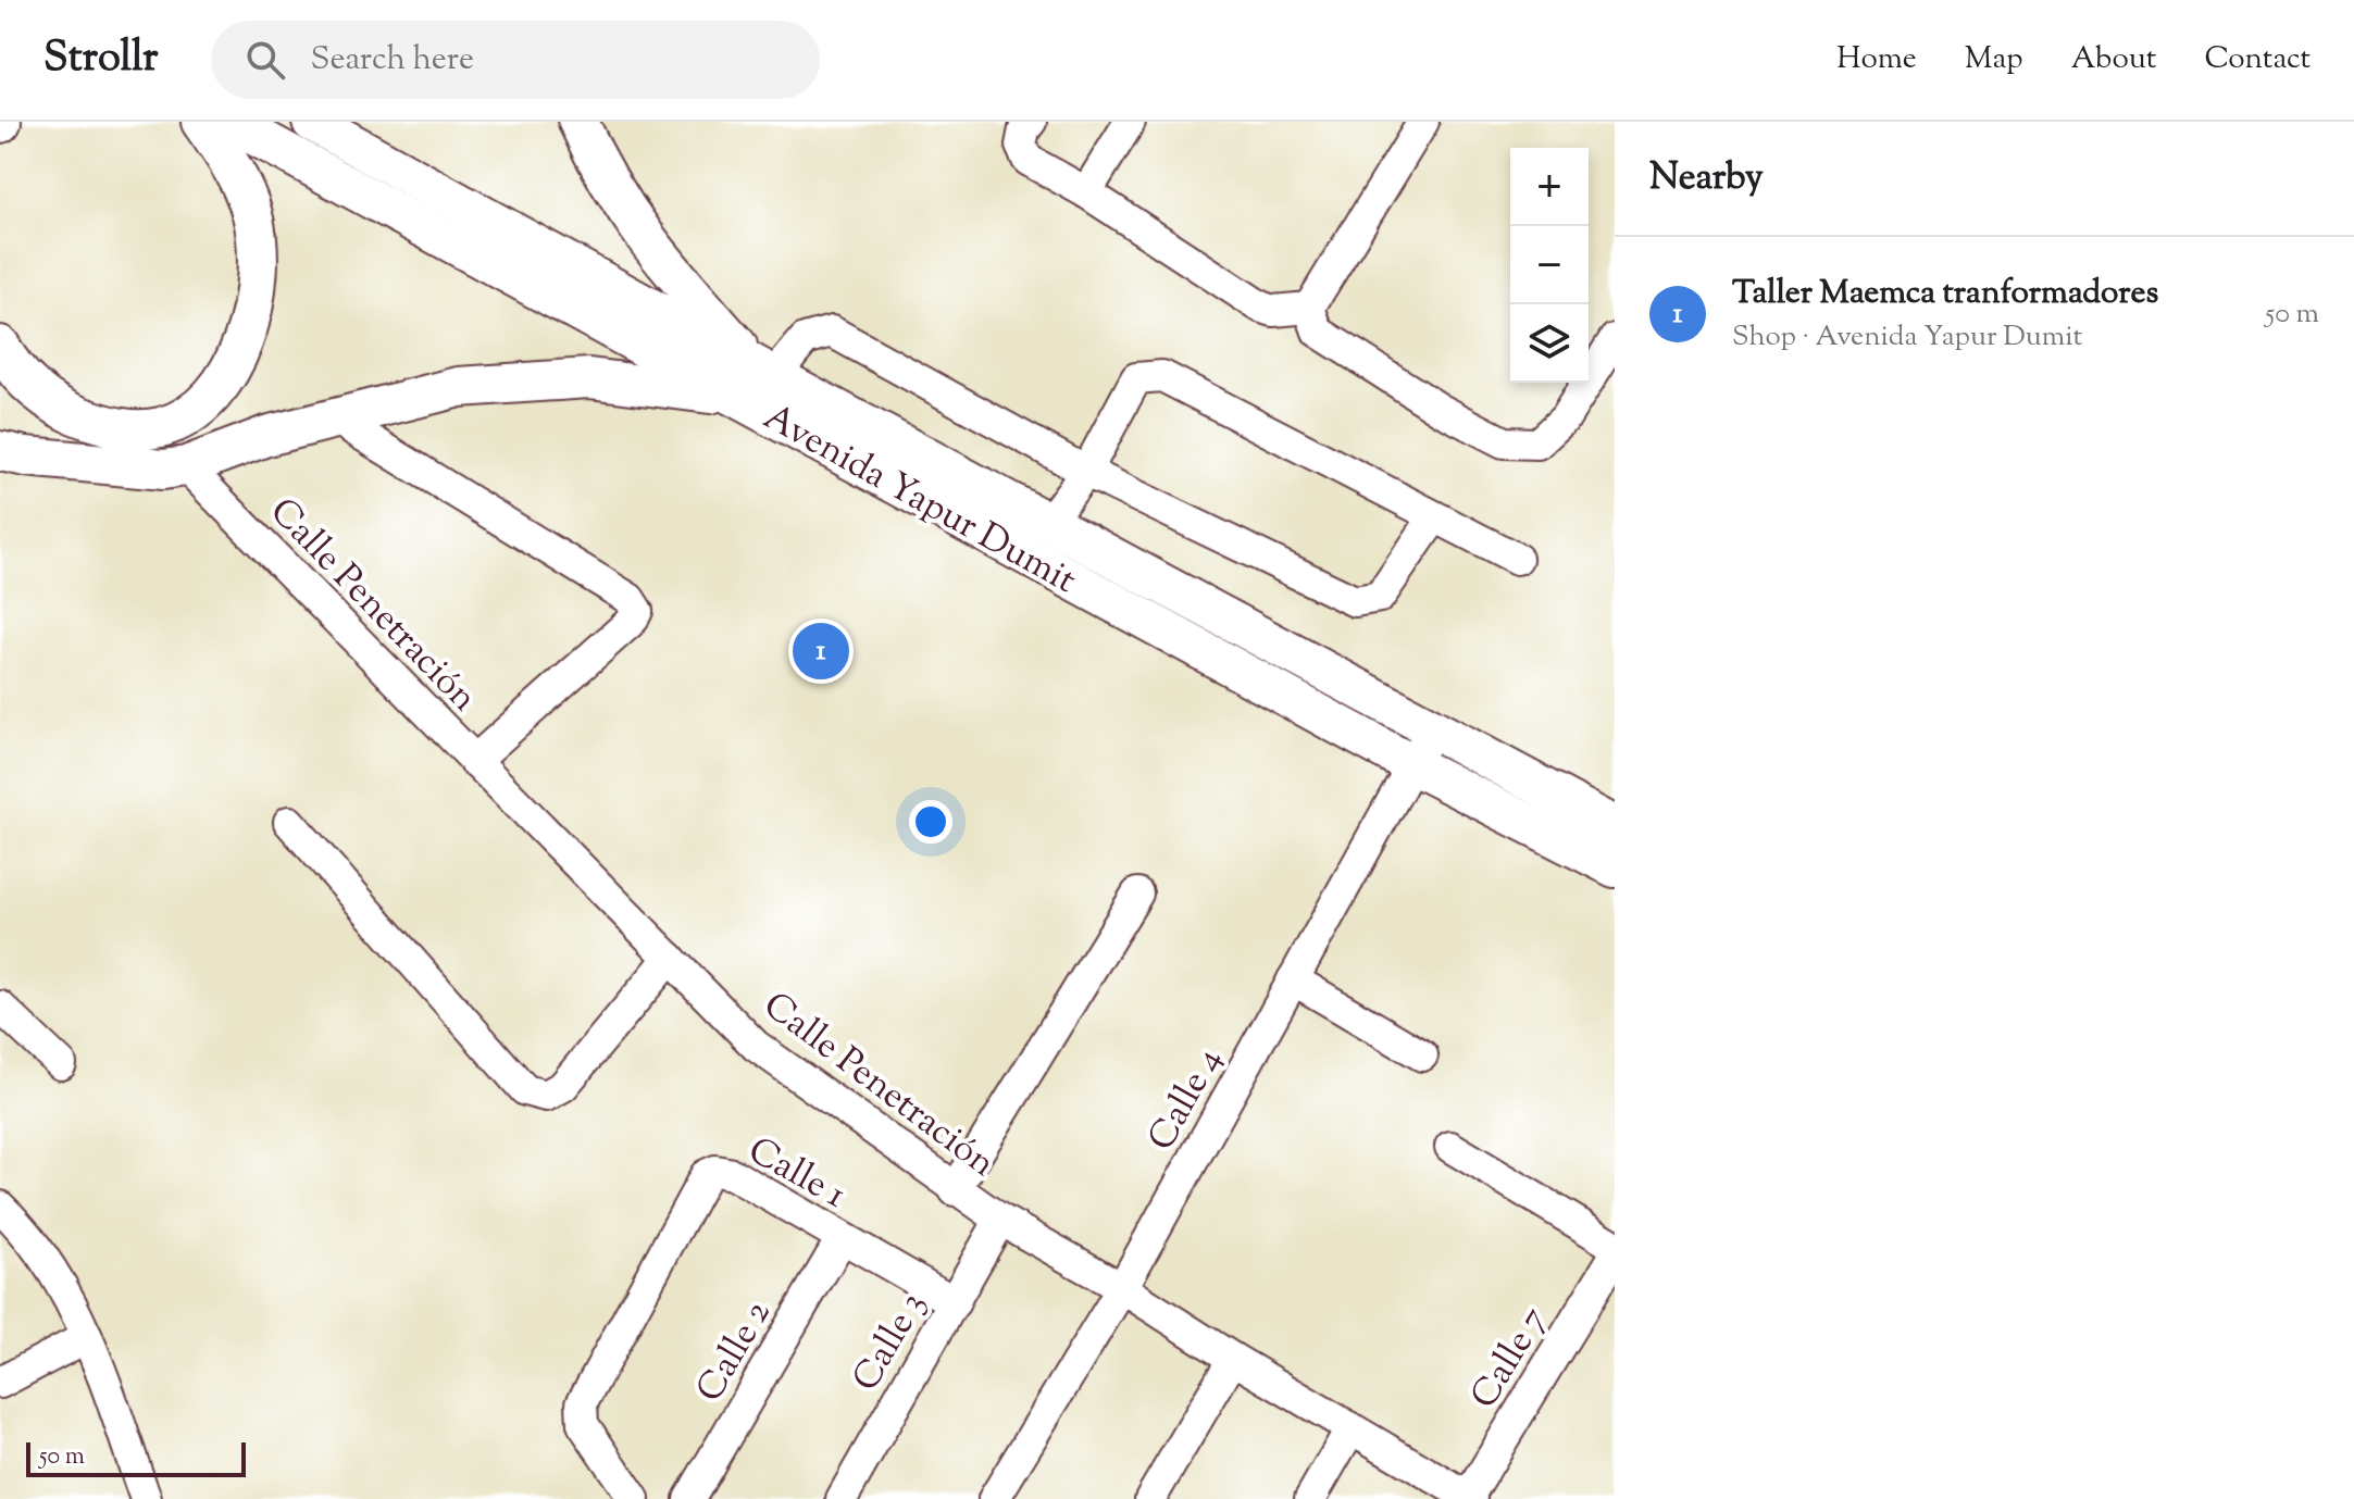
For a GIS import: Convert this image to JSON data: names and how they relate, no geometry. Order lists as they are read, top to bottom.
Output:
{
  "streets": {
    "main road": ["Avenida Yapur Dumit"],
    "street": [
      "Calle Penetración",
      "Calle 4",
      "Calle 1",
      "Calle 3",
      "Calle 2",
      "Calle 7"
    ]
  },
  "crossings": [
    ["Avenida Yapur Dumit", "Calle 4"],
    ["Calle Penetración", "Calle 4"],
    ["Calle Penetración", "Calle 3"],
    ["Calle Penetración", "Calle 7"],
    ["Calle 1", "Calle 3"],
    ["Calle 1", "Calle 2"]
  ],
  "scale_bar": "50 m",
  "page": {
    "header": "Strollr",
    "search": "Search here",
    "nav": [
      "Home",
      "Map",
      "About",
      "Contact"
    ],
    "heading": "Nearby",
    "map_buttons": ["+", "−"],
    "list": [
      {
        "mark": "1",
        "name": "Taller Maemca tranformadores",
        "note": "Shop · Avenida Yapur Dumit",
        "value": "50 m"
      }
    ],
    "pins": "1",
    "scale": "50 m"
  }
}
